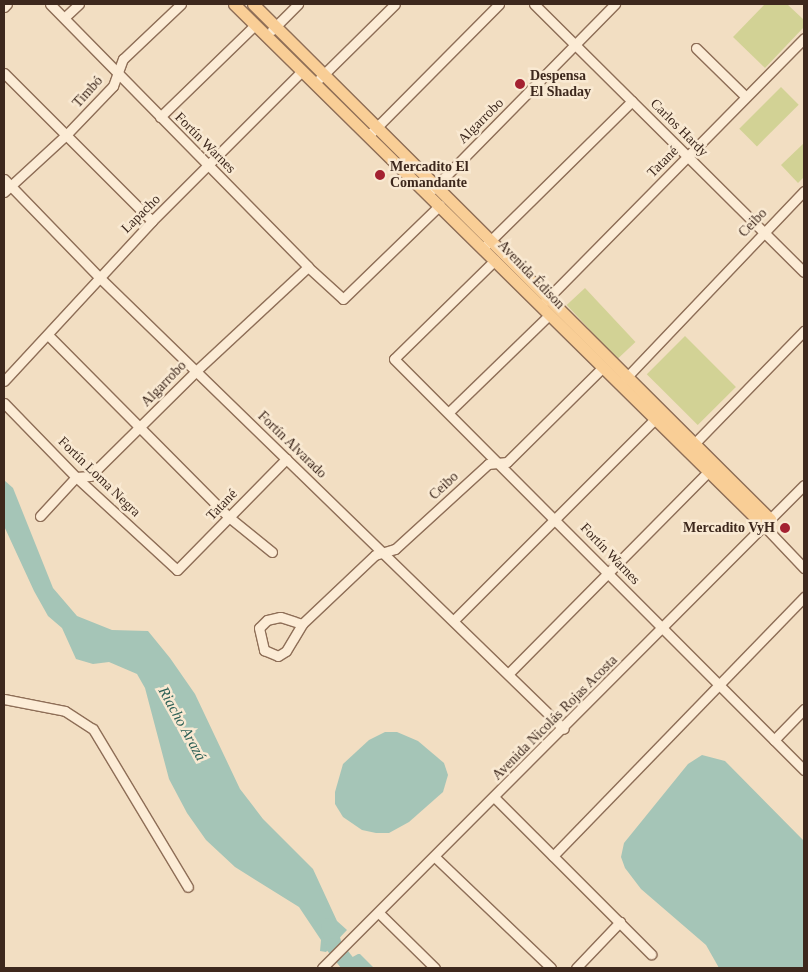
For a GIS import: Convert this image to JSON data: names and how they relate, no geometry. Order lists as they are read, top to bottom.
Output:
{
  "streets": {
    "main road": ["Avenida Édison"],
    "street": [
      "Timbó",
      "Algarrobo",
      "Carlos Hardy",
      "Fortín Warnes",
      "Tatané",
      "Lapacho",
      "Ceibo",
      "Fortín Alvarado",
      "Fortín Loma Negra",
      "Avenida Nicolás Rojas Acosta"
    ]
  },
  "crossings": [
    ["Timbó", "Fortín Warnes"],
    ["Timbó", "Fortín Alvarado"],
    ["Algarrobo", "Carlos Hardy"],
    ["Algarrobo", "Fortín Warnes"],
    ["Algarrobo", "Avenida Édison"],
    ["Algarrobo", "Fortín Alvarado"],
    ["Algarrobo", "Fortín Loma Negra"],
    ["Carlos Hardy", "Tatané"],
    ["Carlos Hardy", "Ceibo"],
    ["Fortín Warnes", "Lapacho"],
    ["Fortín Warnes", "Ceibo"],
    ["Fortín Warnes", "Avenida Édison"],
    ["Fortín Warnes", "Avenida Nicolás Rojas Acosta"],
    ["Tatané", "Avenida Édison"],
    ["Tatané", "Fortín Alvarado"],
    ["Tatané", "Fortín Loma Negra"],
    ["Lapacho", "Avenida Édison"],
    ["Lapacho", "Fortín Alvarado"],
    ["Ceibo", "Avenida Édison"],
    ["Ceibo", "Fortín Alvarado"],
    ["Avenida Édison", "Avenida Nicolás Rojas Acosta"],
    ["Fortín Alvarado", "Avenida Nicolás Rojas Acosta"]
  ],
  "water": ["Riacho Arazá"],
  "places": ["Despensa El Shaday", "Mercadito El Comandante", "Mercadito VyH"]
}
